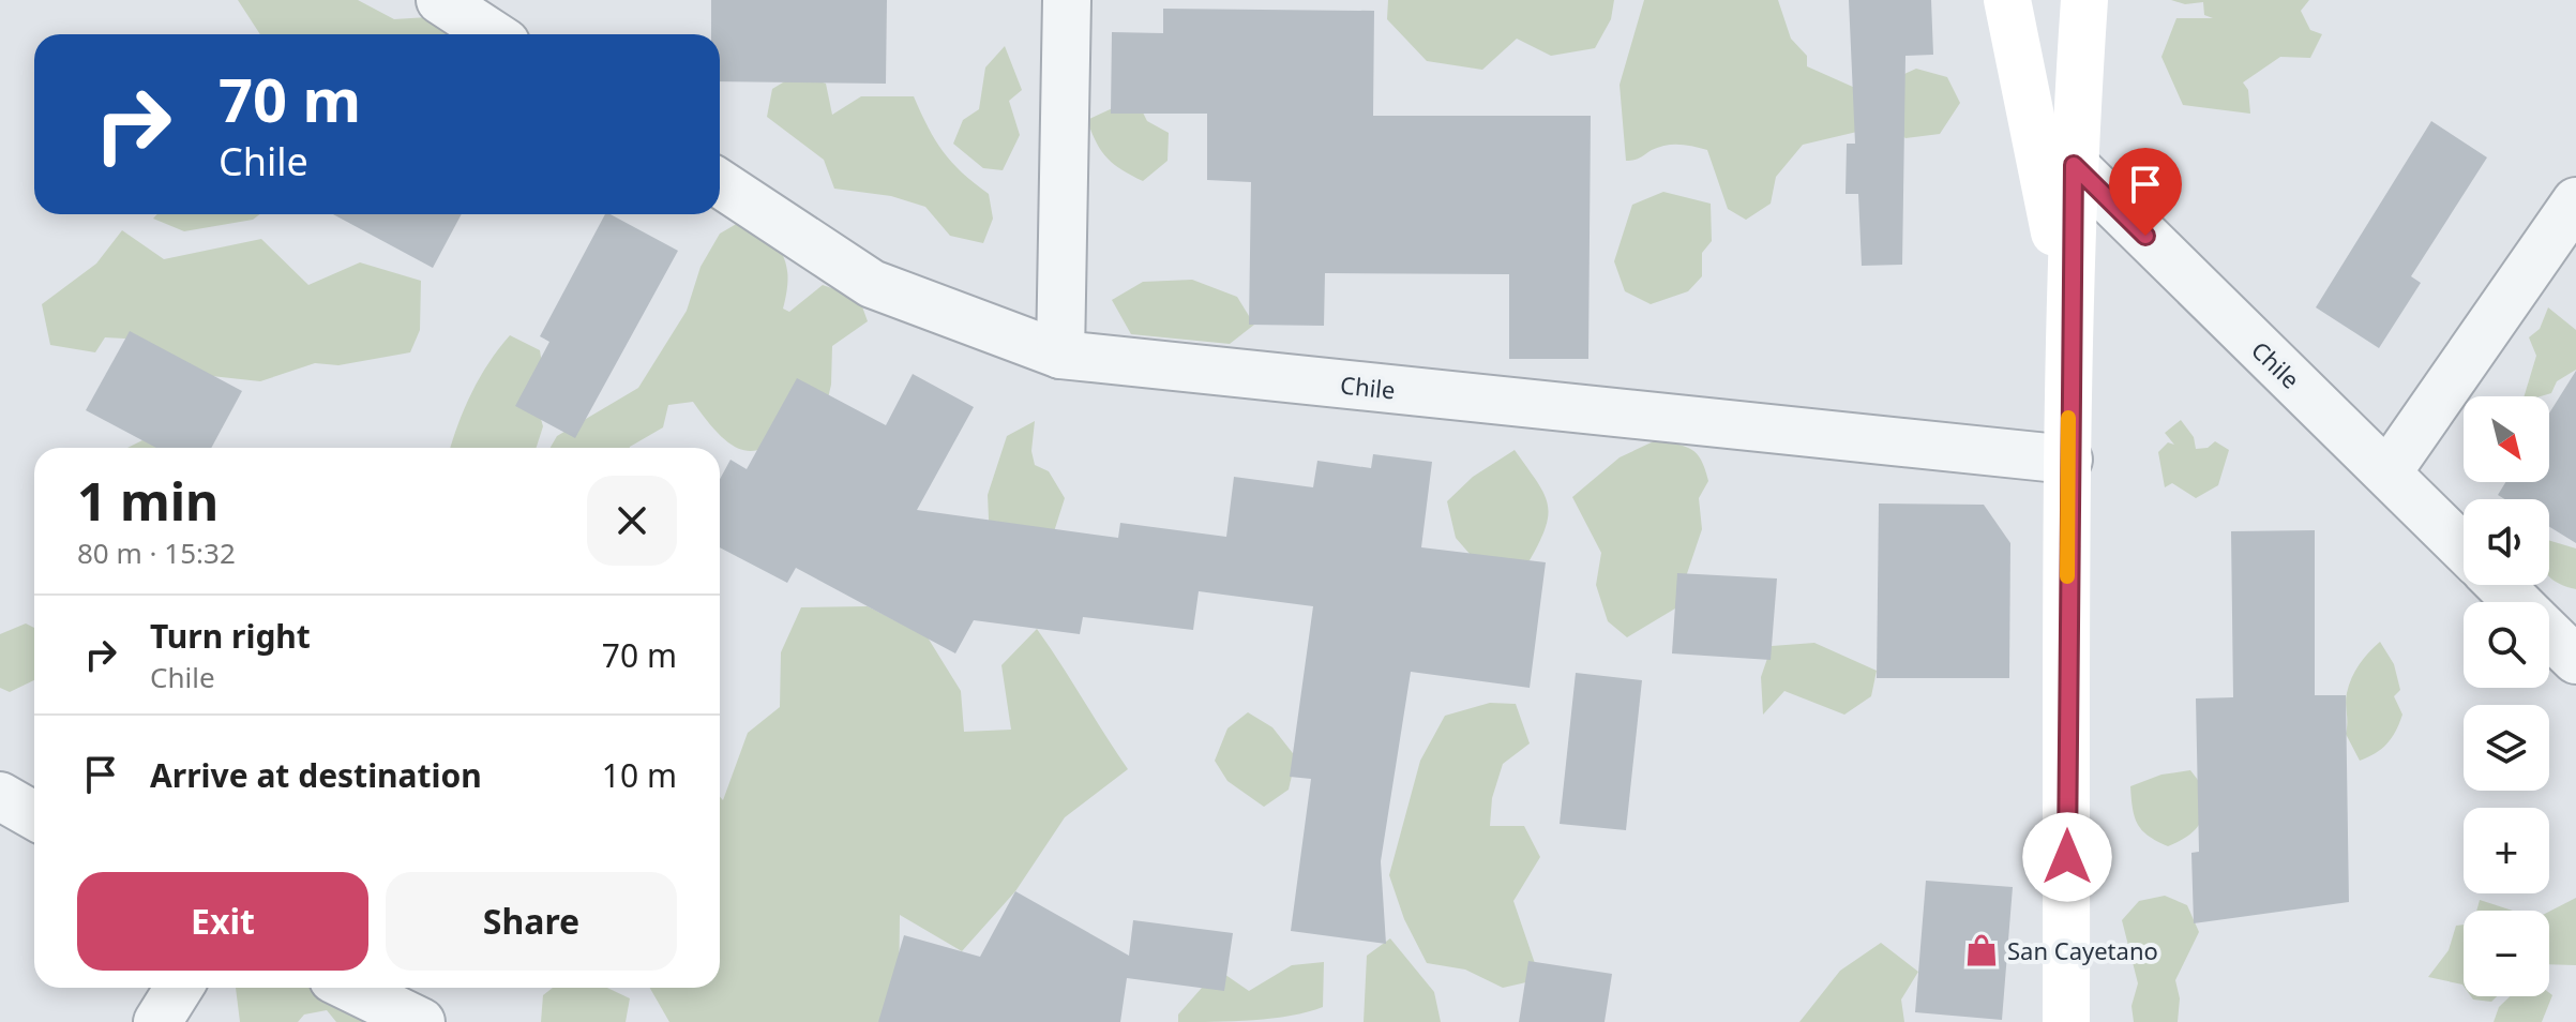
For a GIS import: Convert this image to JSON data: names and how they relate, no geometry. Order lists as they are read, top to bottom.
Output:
{
  "streets": {
    "street": ["Chile"]
  },
  "places": {
    "shop": ["San Cayetano"]
  },
  "north": "bottom right",
  "page": {
    "turn": ["70 m", "Chile"],
    "map_buttons": ["+", "−"],
    "heading": ["1 min", "80 m · 15:32"],
    "list": [
      {
        "name": "Turn right",
        "note": "Chile",
        "value": "70 m"
      },
      {
        "name": "Arrive at destination",
        "value": "10 m"
      }
    ],
    "buttons": ["Exit", "Share"]
  }
}
